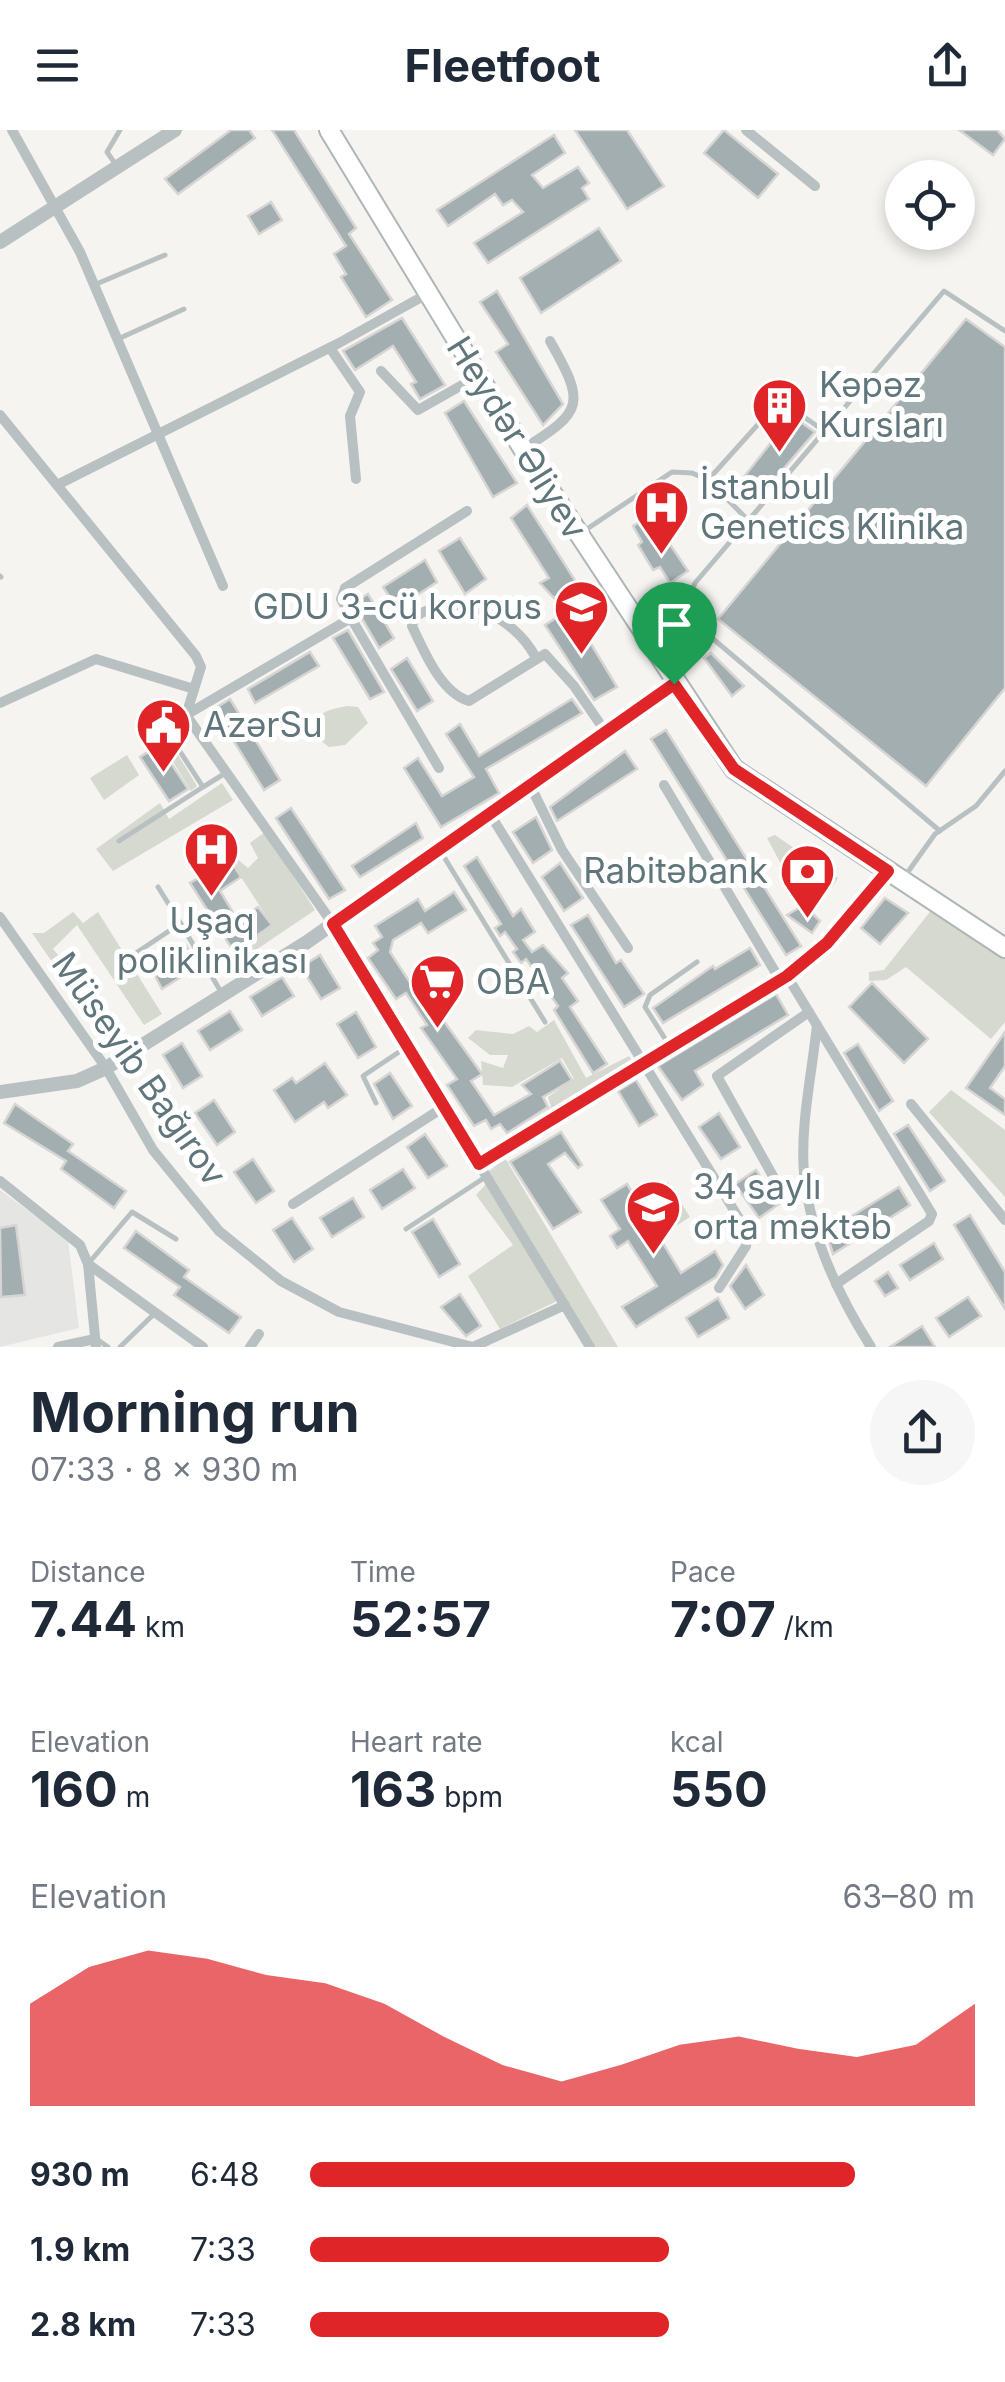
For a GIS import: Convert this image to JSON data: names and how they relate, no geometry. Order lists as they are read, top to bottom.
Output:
{
  "streets": {
    "main road": ["Heydər Əliyev"],
    "street": ["Müseyib Bağırov"]
  },
  "places": {
    "building": ["Kəpəz Kursları"],
    "hospital": ["İstanbul Genetics Klinika", "Uşaq poliklinikası"],
    "school or university": ["GDU 3-cü korpus", "34 saylı orta məktəb"],
    "public building": ["AzərSu"],
    "bank": ["Rabitəbank"],
    "supermarket": ["OBA"]
  },
  "page": {
    "header": "Fleetfoot",
    "heading": ["Morning run", "07:33 · 8 × 930 m"],
    "stats": [
      ["Distance", "7.44 km"],
      ["Time", "52:57"],
      ["Pace", "7:07 /km"],
      ["Elevation", "160 m"],
      ["Heart rate", "163 bpm"],
      ["kcal", "550"]
    ],
    "chart": ["Elevation", "63–80 m"],
    "list": [
      {
        "name": "930 m",
        "note": "6:48"
      },
      {
        "name": "1.9 km",
        "note": "7:33"
      },
      {
        "name": "2.8 km",
        "note": "7:33"
      }
    ]
  }
}
